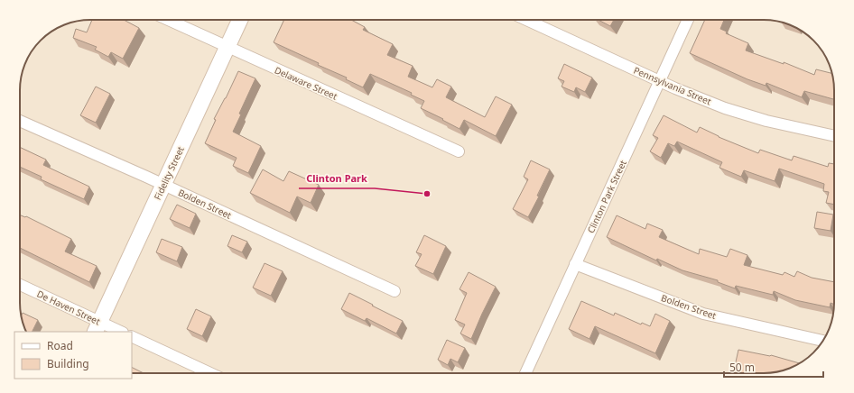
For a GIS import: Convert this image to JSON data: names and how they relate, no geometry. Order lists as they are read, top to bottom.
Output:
{
  "streets": {
    "main road": ["Fidelity Street"],
    "street": [
      "Delaware Street",
      "Pennsylvania Street",
      "Clinton Park Street",
      "Bolden Street",
      "De Haven Street"
    ]
  },
  "crossings": [
    ["Delaware Street", "Fidelity Street"],
    ["Pennsylvania Street", "Clinton Park Street"],
    ["Fidelity Street", "Bolden Street"],
    ["Fidelity Street", "De Haven Street"],
    ["Clinton Park Street", "Bolden Street"]
  ],
  "places": ["Clinton Park"],
  "legend": ["Road", "Building"],
  "scale_bar": "50 m"
}
